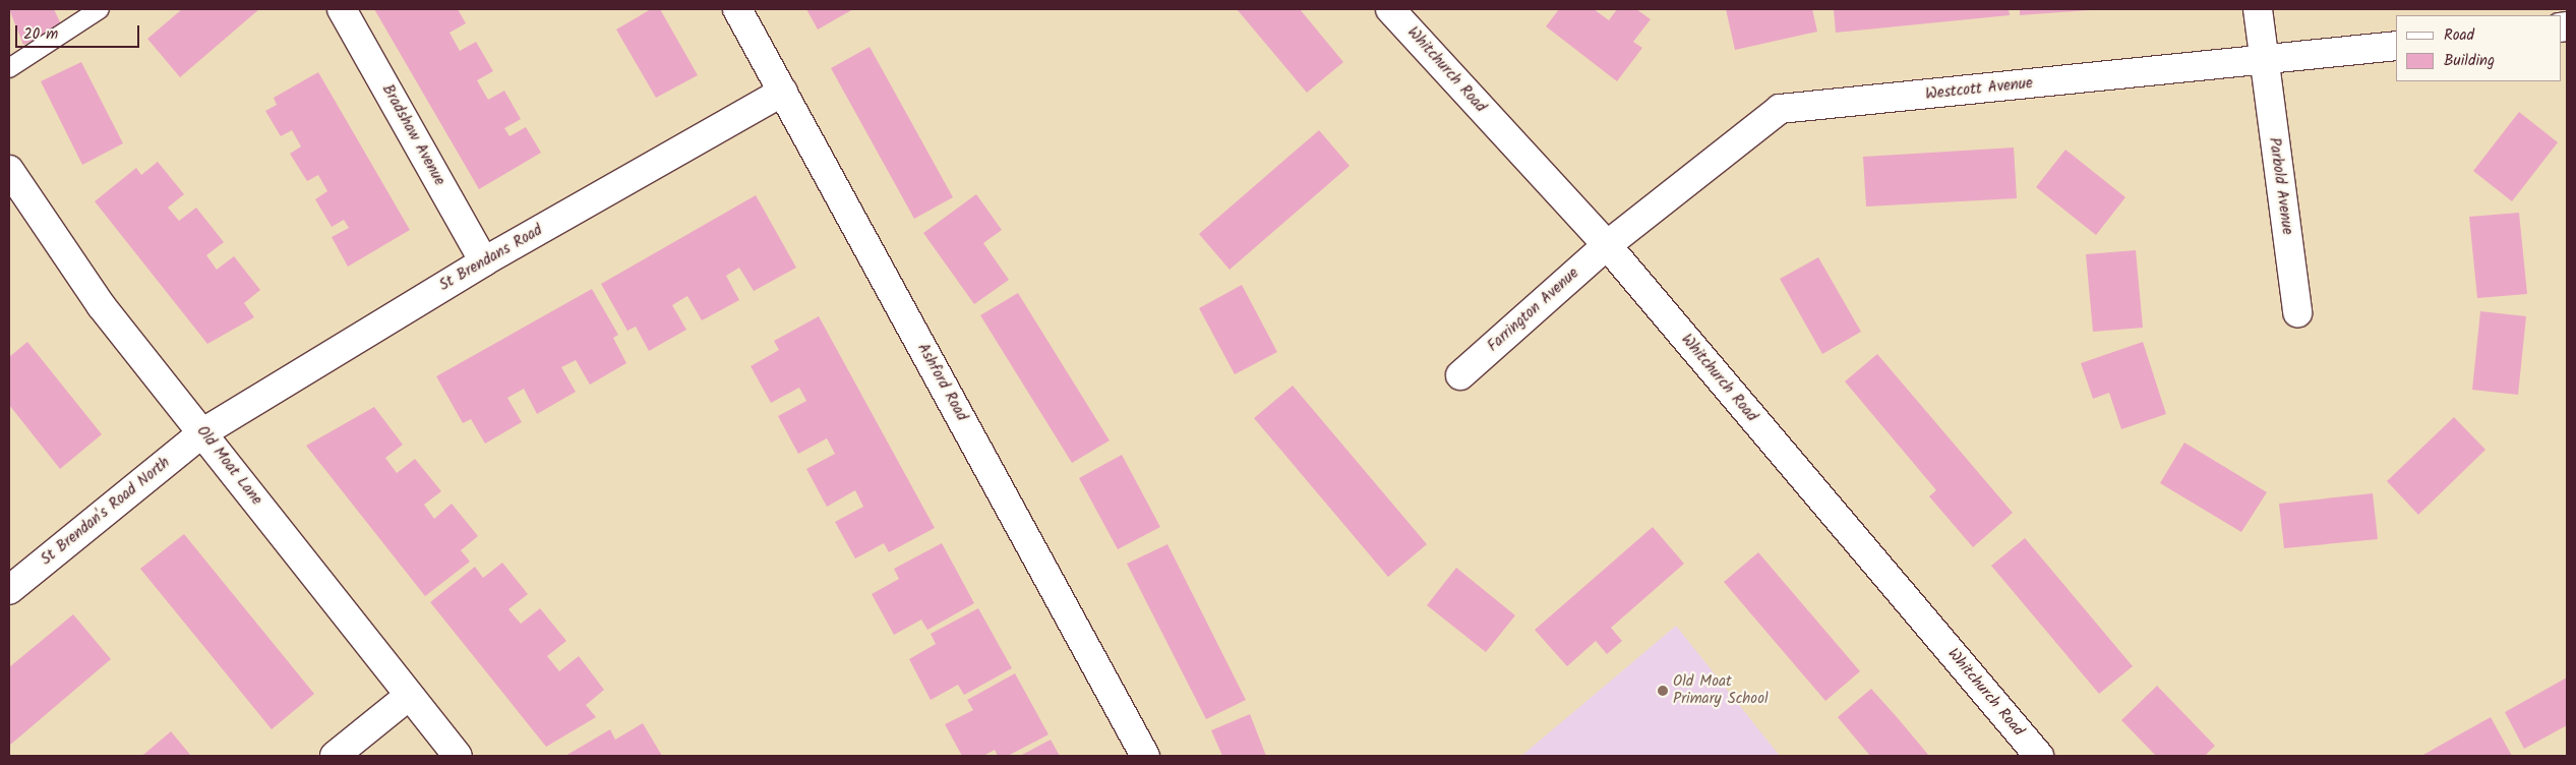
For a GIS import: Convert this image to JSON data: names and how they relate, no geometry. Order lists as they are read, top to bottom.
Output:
{
  "streets": {
    "street": [
      "Whitchurch Road",
      "Westcott Avenue",
      "Bradshaw Avenue",
      "Parbold Avenue",
      "St Brendans Road",
      "Farrington Avenue",
      "Ashford Road",
      "Old Moat Lane",
      "St Brendan's Road North"
    ]
  },
  "crossings": [
    ["Whitchurch Road", "Westcott Avenue"],
    ["Whitchurch Road", "Farrington Avenue"],
    ["Westcott Avenue", "Parbold Avenue"],
    ["Westcott Avenue", "Farrington Avenue"],
    ["Bradshaw Avenue", "St Brendans Road"],
    ["St Brendans Road", "Ashford Road"],
    ["St Brendans Road", "Old Moat Lane"],
    ["St Brendans Road", "St Brendan's Road North"],
    ["Old Moat Lane", "St Brendan's Road North"]
  ],
  "places": ["Old Moat Primary School"],
  "legend": ["Road", "Building"],
  "scale_bar": "20 m"
}
